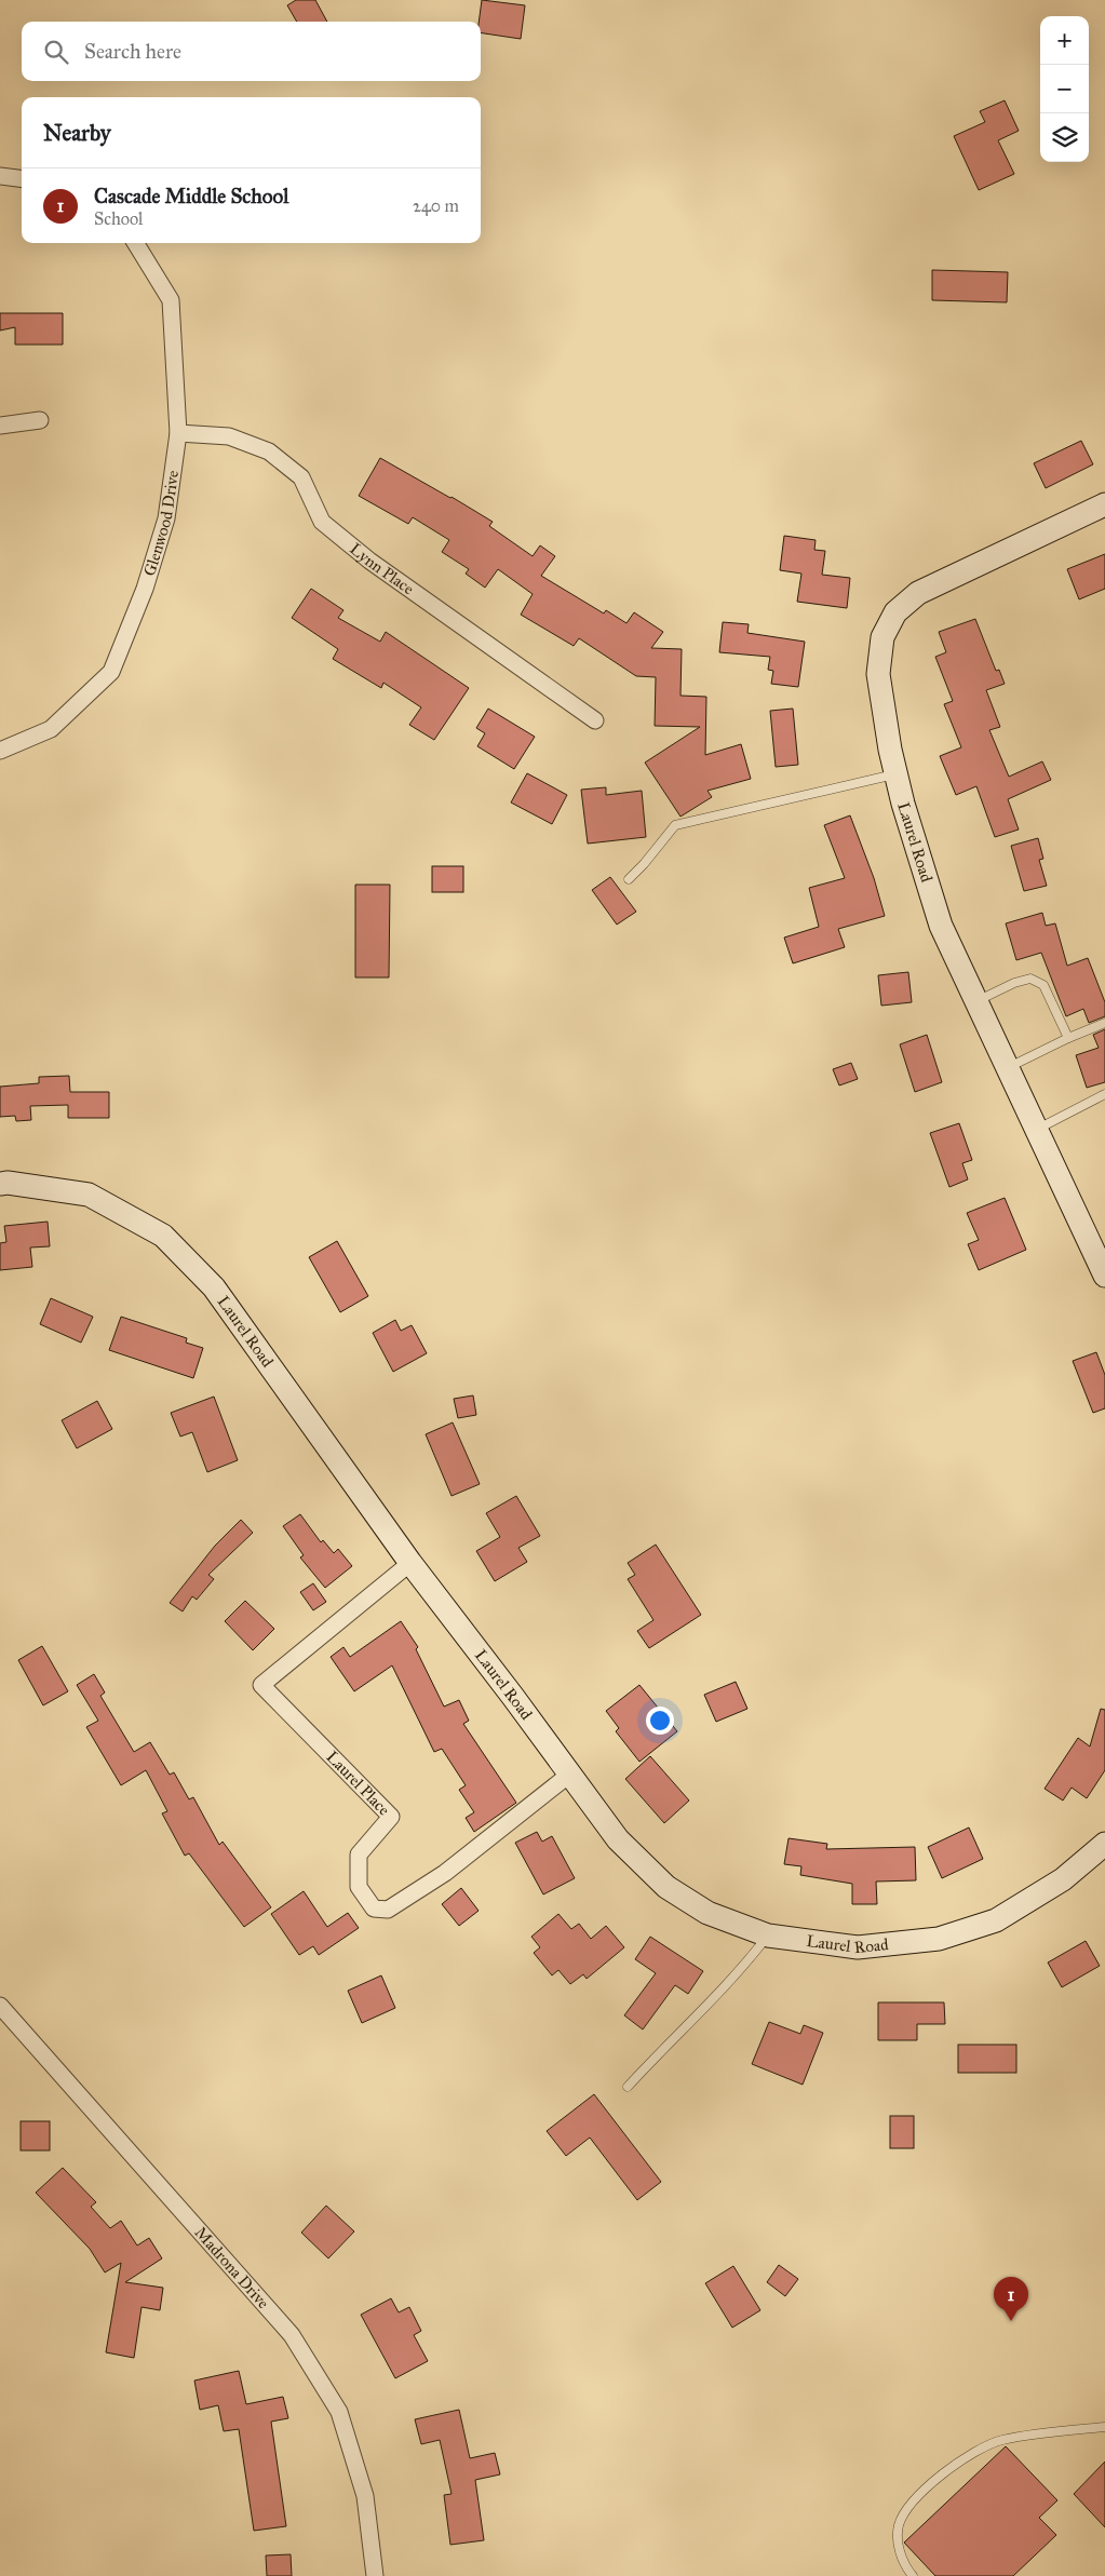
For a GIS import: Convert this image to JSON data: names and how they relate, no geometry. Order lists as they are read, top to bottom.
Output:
{
  "streets": {
    "street": [
      "Glenwood Drive",
      "Lynn Place",
      "Laurel Road",
      "Laurel Place",
      "Madrona Drive"
    ]
  },
  "crossings": [
    ["Glenwood Drive", "Lynn Place"],
    ["Laurel Road", "Laurel Place"]
  ],
  "page": {
    "map_buttons": ["+", "−"],
    "search": "Search here",
    "heading": "Nearby",
    "list": [
      {
        "mark": "1",
        "name": "Cascade Middle School",
        "note": "School",
        "value": "240 m"
      }
    ],
    "pins": "1"
  }
}
